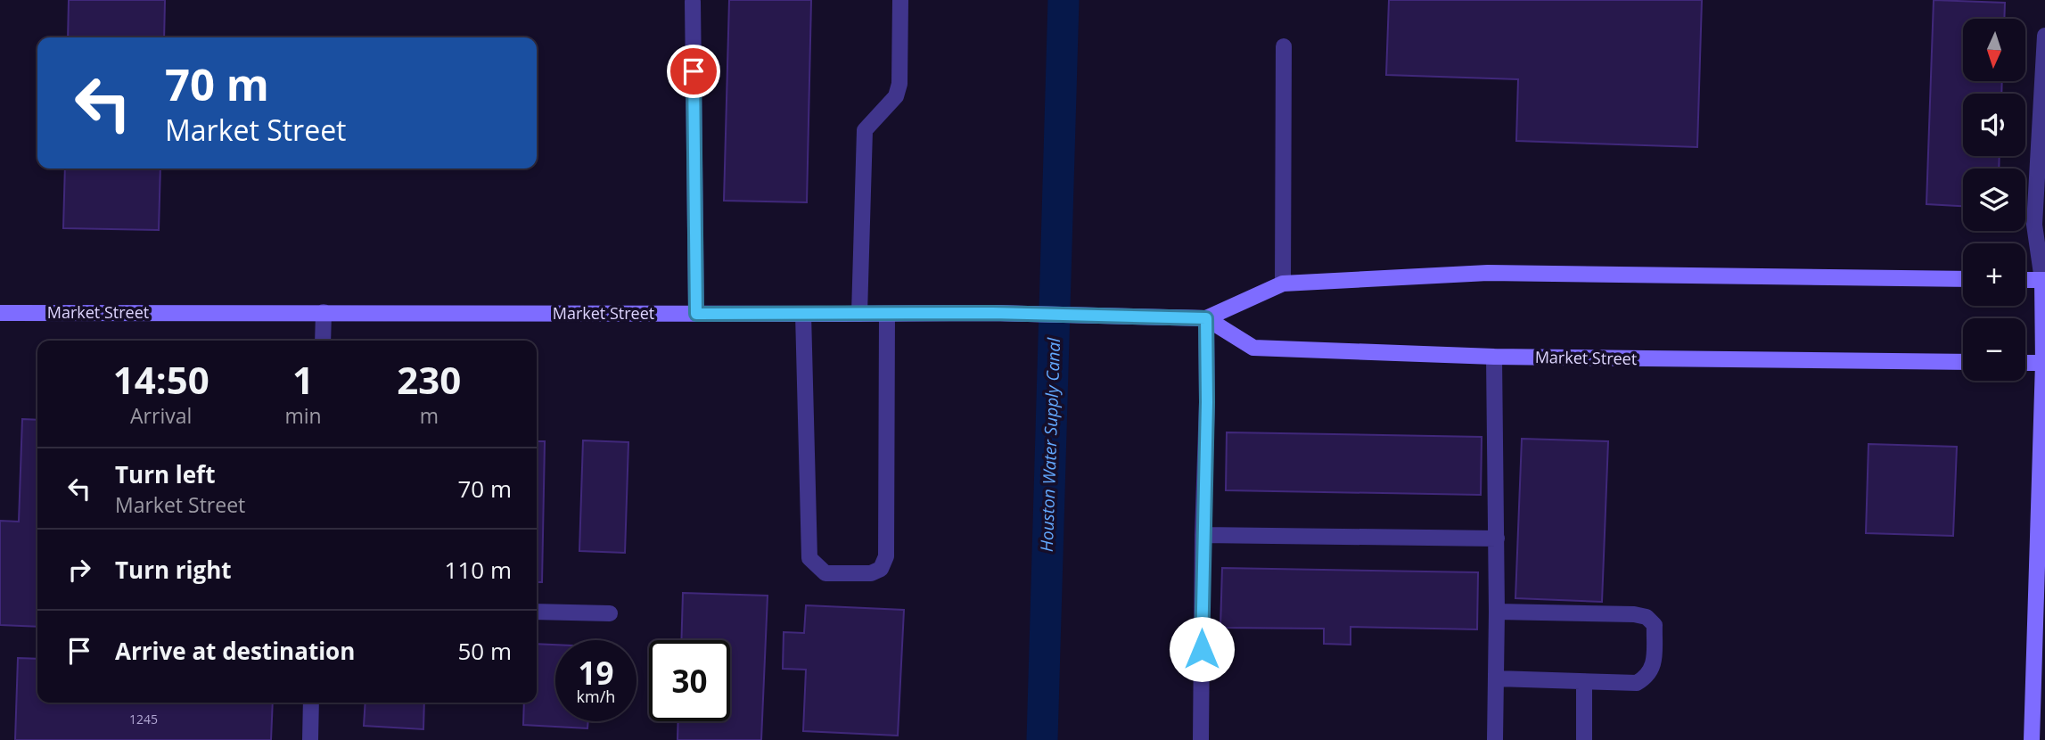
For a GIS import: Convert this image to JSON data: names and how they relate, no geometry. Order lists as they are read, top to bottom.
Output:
{
  "streets": {
    "main road": ["Market Street"]
  },
  "water": ["Houston Water Supply Canal"],
  "house_numbers": ["1245"],
  "north": "bottom",
  "page": {
    "map_buttons": ["+", "−"],
    "turn": ["70 m", "Market Street"],
    "eta": [
      "14:50",
      "Arrival",
      "1",
      "min",
      "230",
      "m"
    ],
    "list": [
      {
        "name": "Turn left",
        "note": "Market Street",
        "value": "70 m"
      },
      {
        "name": "Turn right",
        "value": "110 m"
      },
      {
        "name": "Arrive at destination",
        "value": "50 m"
      }
    ],
    "speed": "19 km/h",
    "limit": "30"
  }
}
